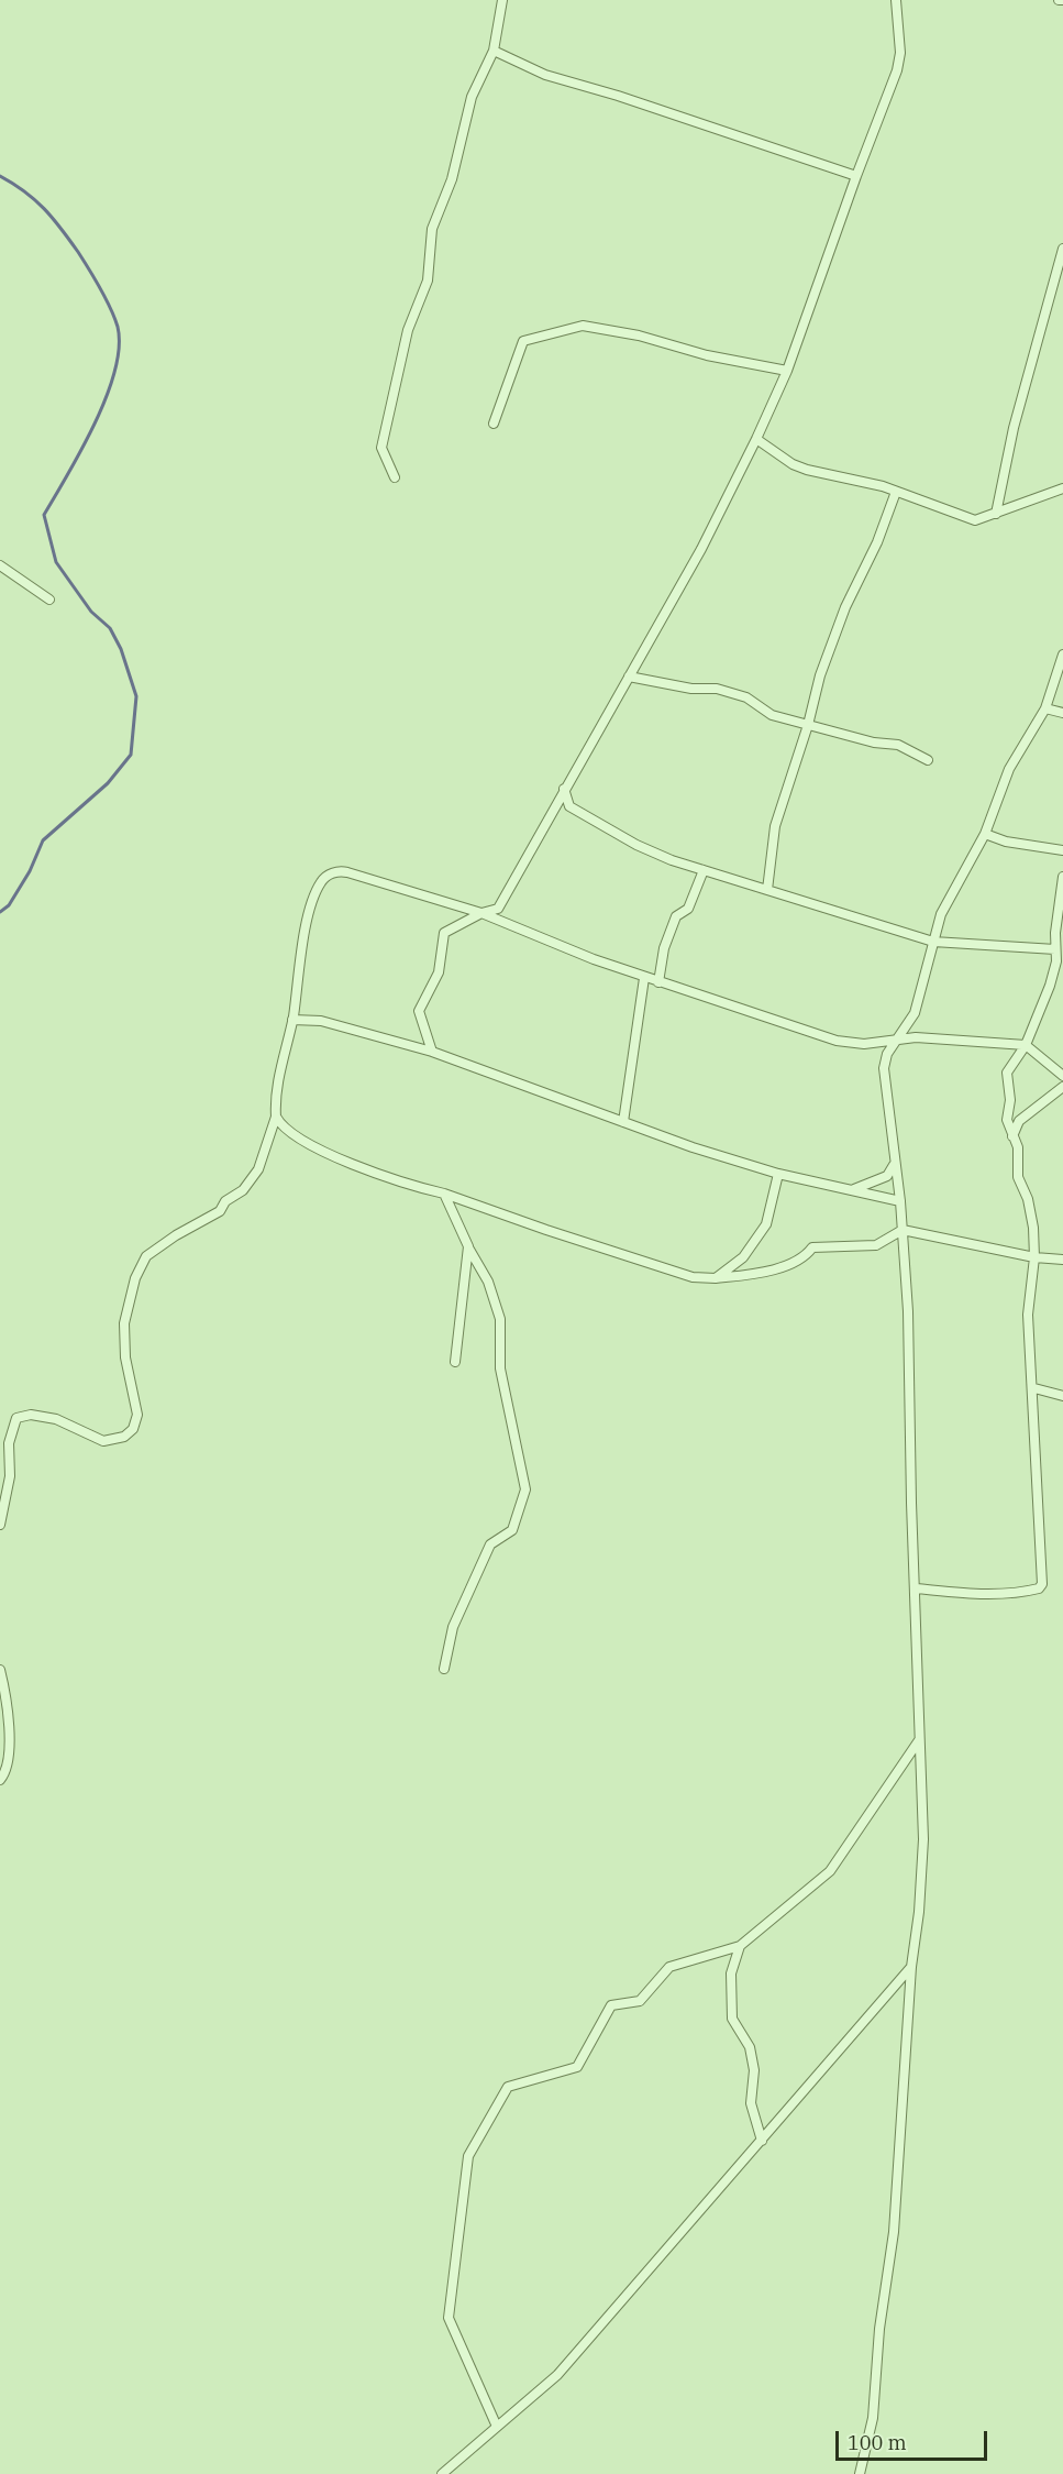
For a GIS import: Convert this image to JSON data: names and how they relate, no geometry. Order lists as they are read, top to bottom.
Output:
{
  "scale_bar": "100 m"
}
